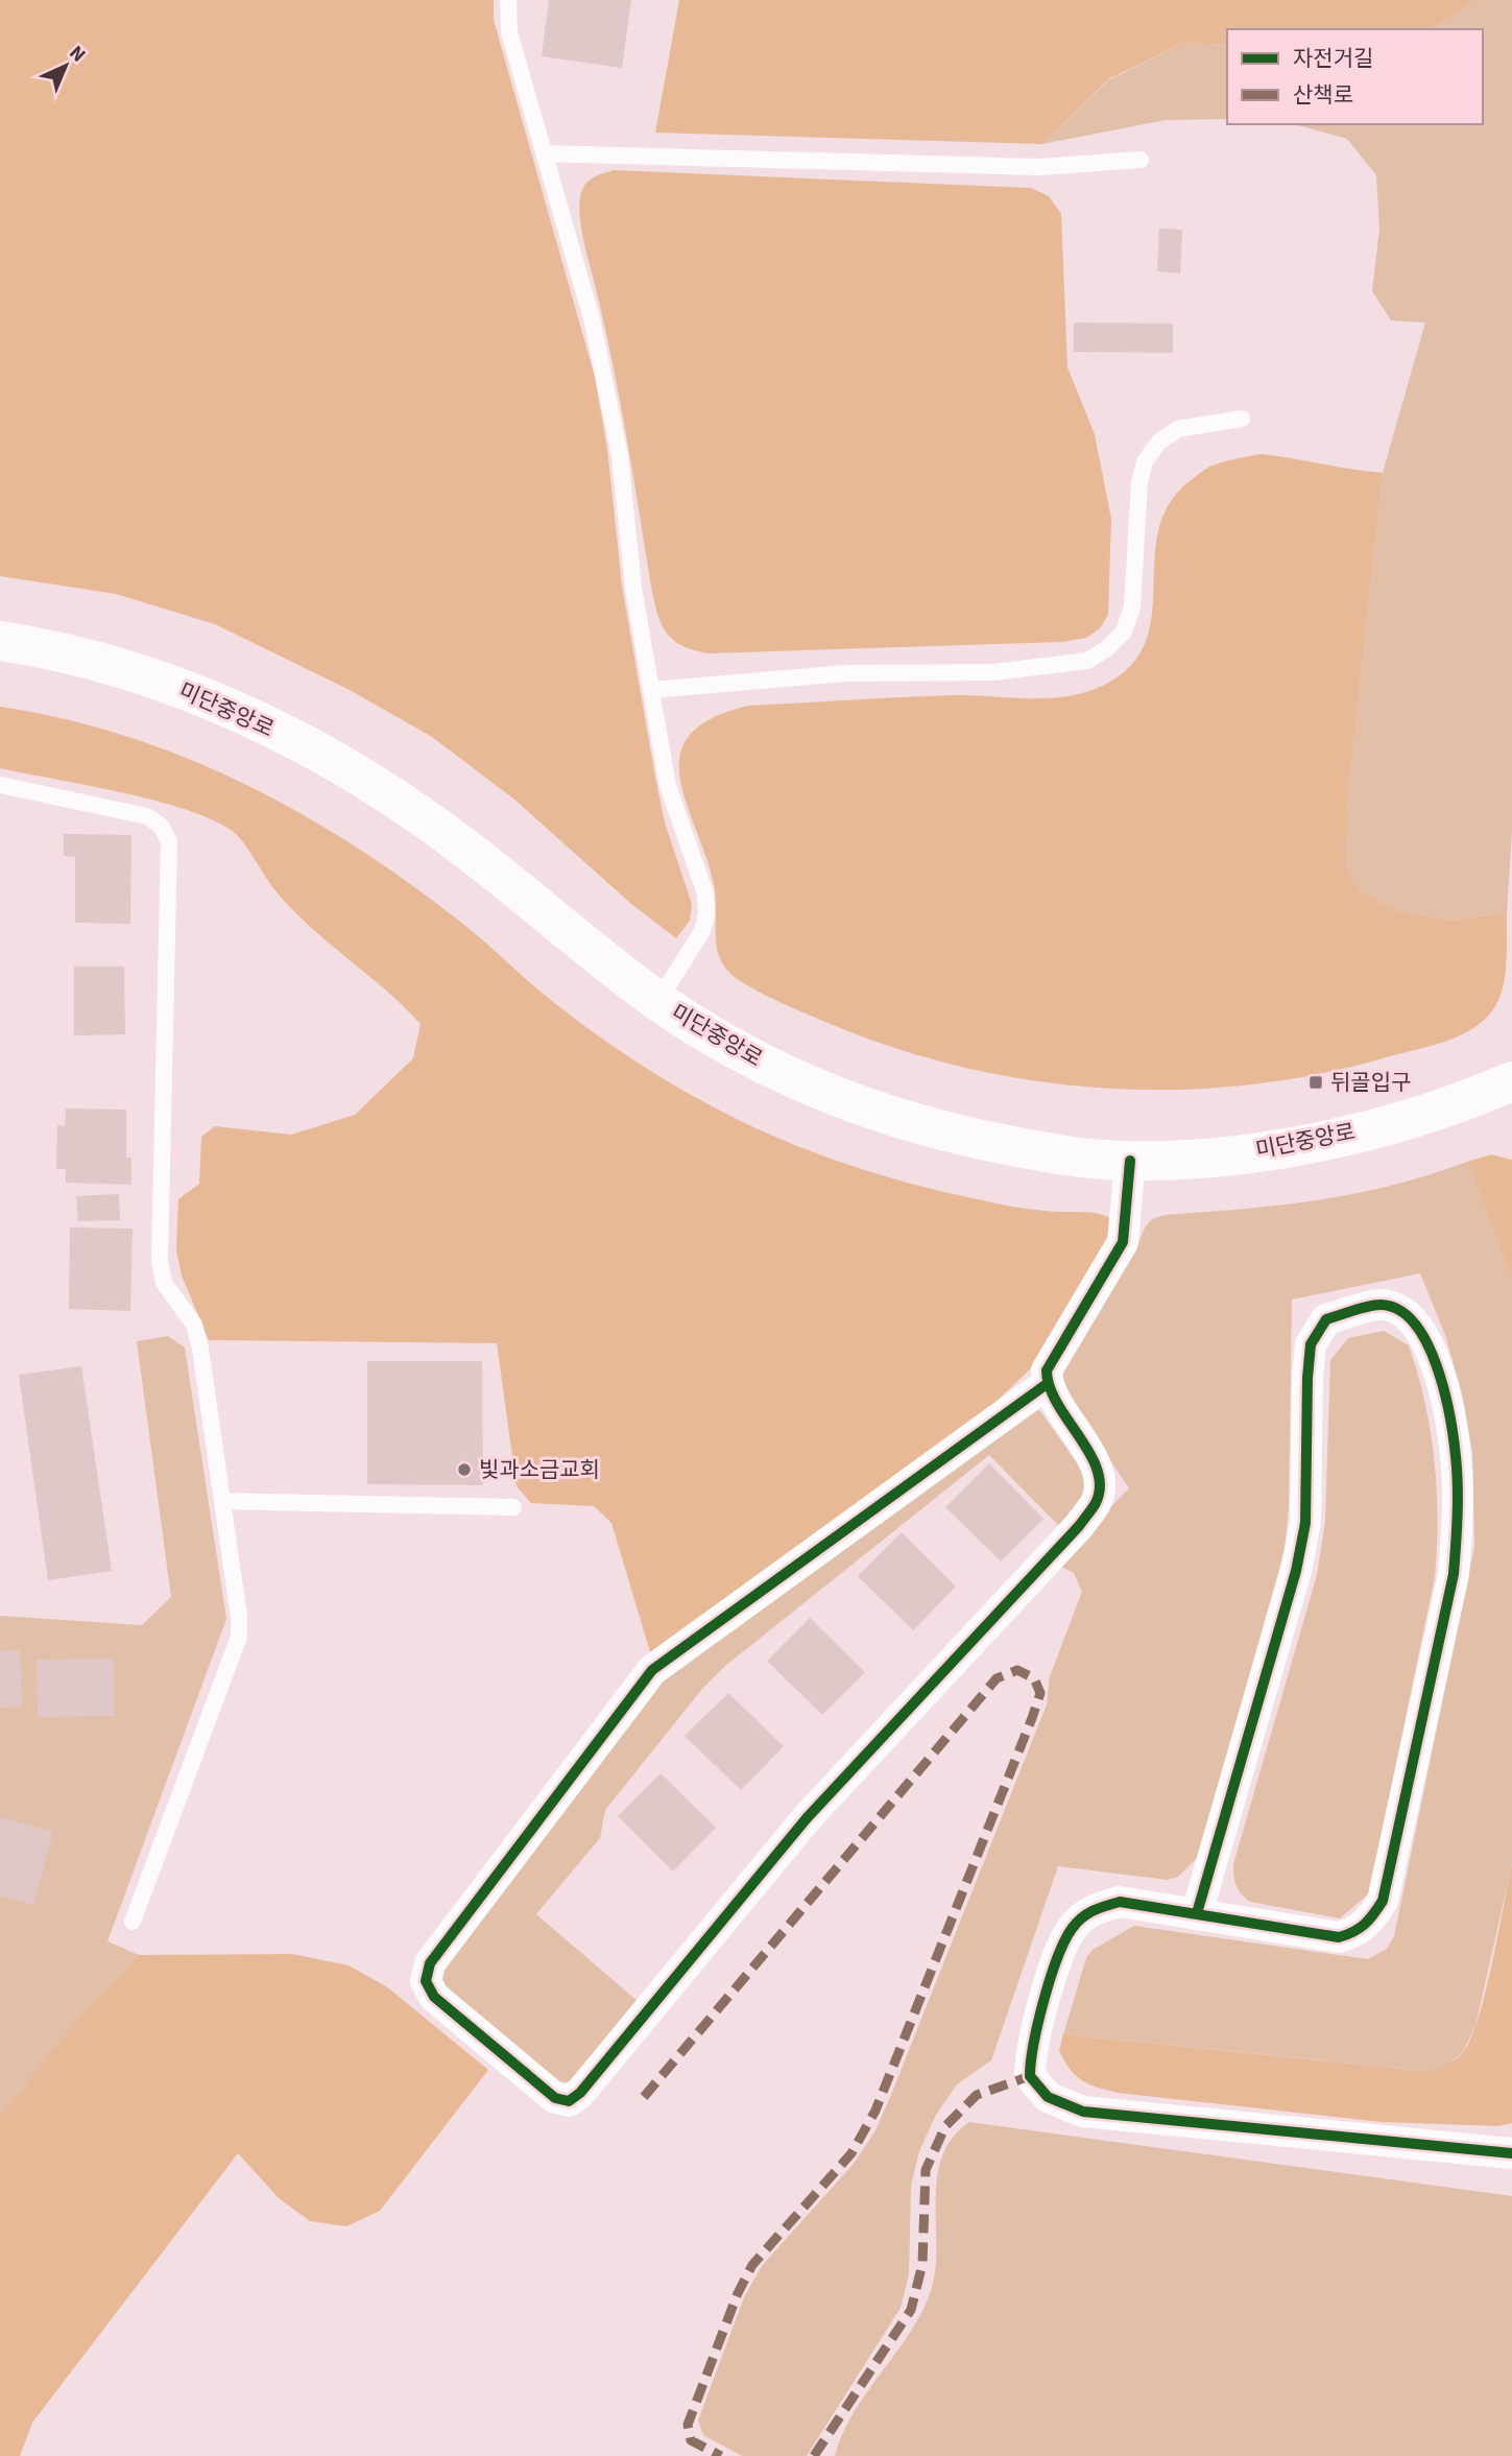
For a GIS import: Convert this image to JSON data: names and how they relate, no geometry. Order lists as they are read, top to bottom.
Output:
{
  "streets": {
    "street": ["미단중앙로"]
  },
  "places": {
    "transit": ["뒤골입구"],
    "other": ["빛과소금교회"]
  },
  "legend": ["자전거길", "산책로"],
  "north": "top right"
}
